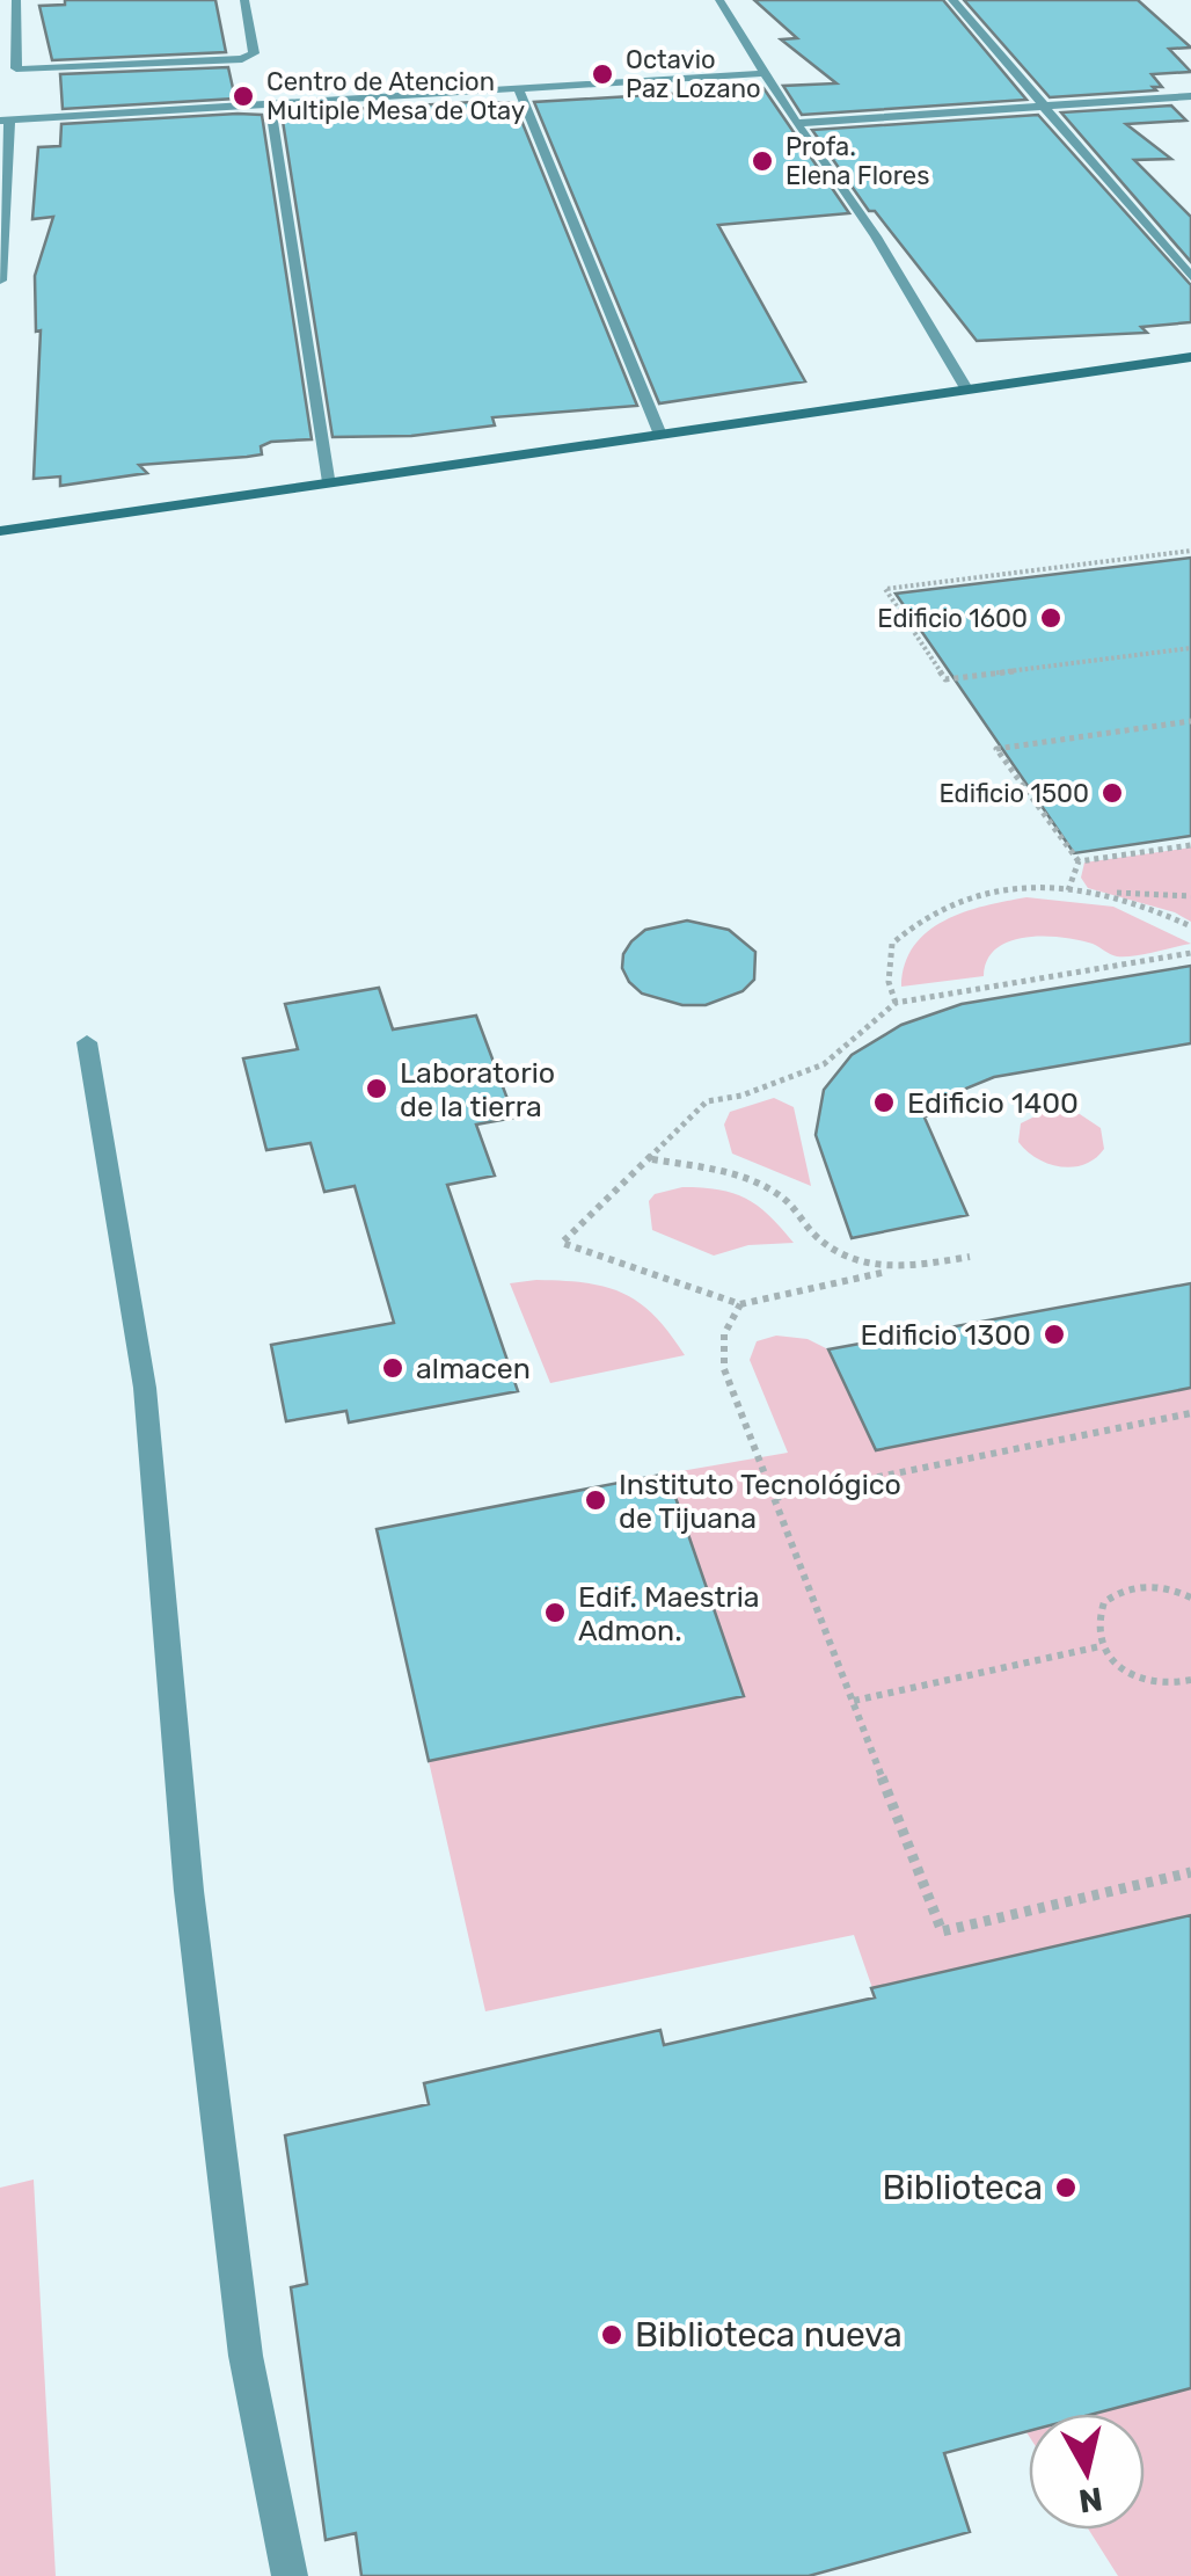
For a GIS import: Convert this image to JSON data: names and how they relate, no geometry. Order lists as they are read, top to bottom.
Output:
{
  "places": [
    "Octavio Paz Lozano",
    "Centro de Atencion Multiple Mesa de Otay",
    "Profa. Elena Flores",
    "Edificio 1600",
    "Edificio 1500",
    "Laboratorio de la tierra",
    "Edificio 1400",
    "Edificio 1300",
    "almacen",
    "Instituto Tecnológico de Tijuana",
    "Edif. Maestria Admon.",
    "Biblioteca",
    "Biblioteca nueva"
  ],
  "north": "bottom"
}
